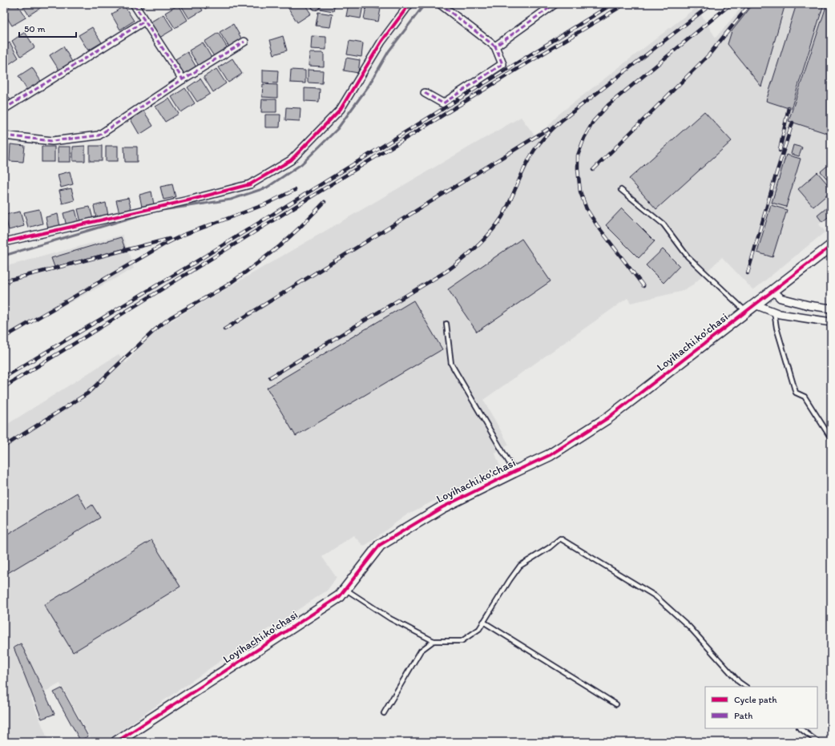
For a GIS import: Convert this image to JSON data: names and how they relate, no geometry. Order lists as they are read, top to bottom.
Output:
{
  "streets": {
    "street": ["Loyihachi ko'chasi"]
  },
  "legend": ["Cycle path", "Path"],
  "scale_bar": "50 m"
}
